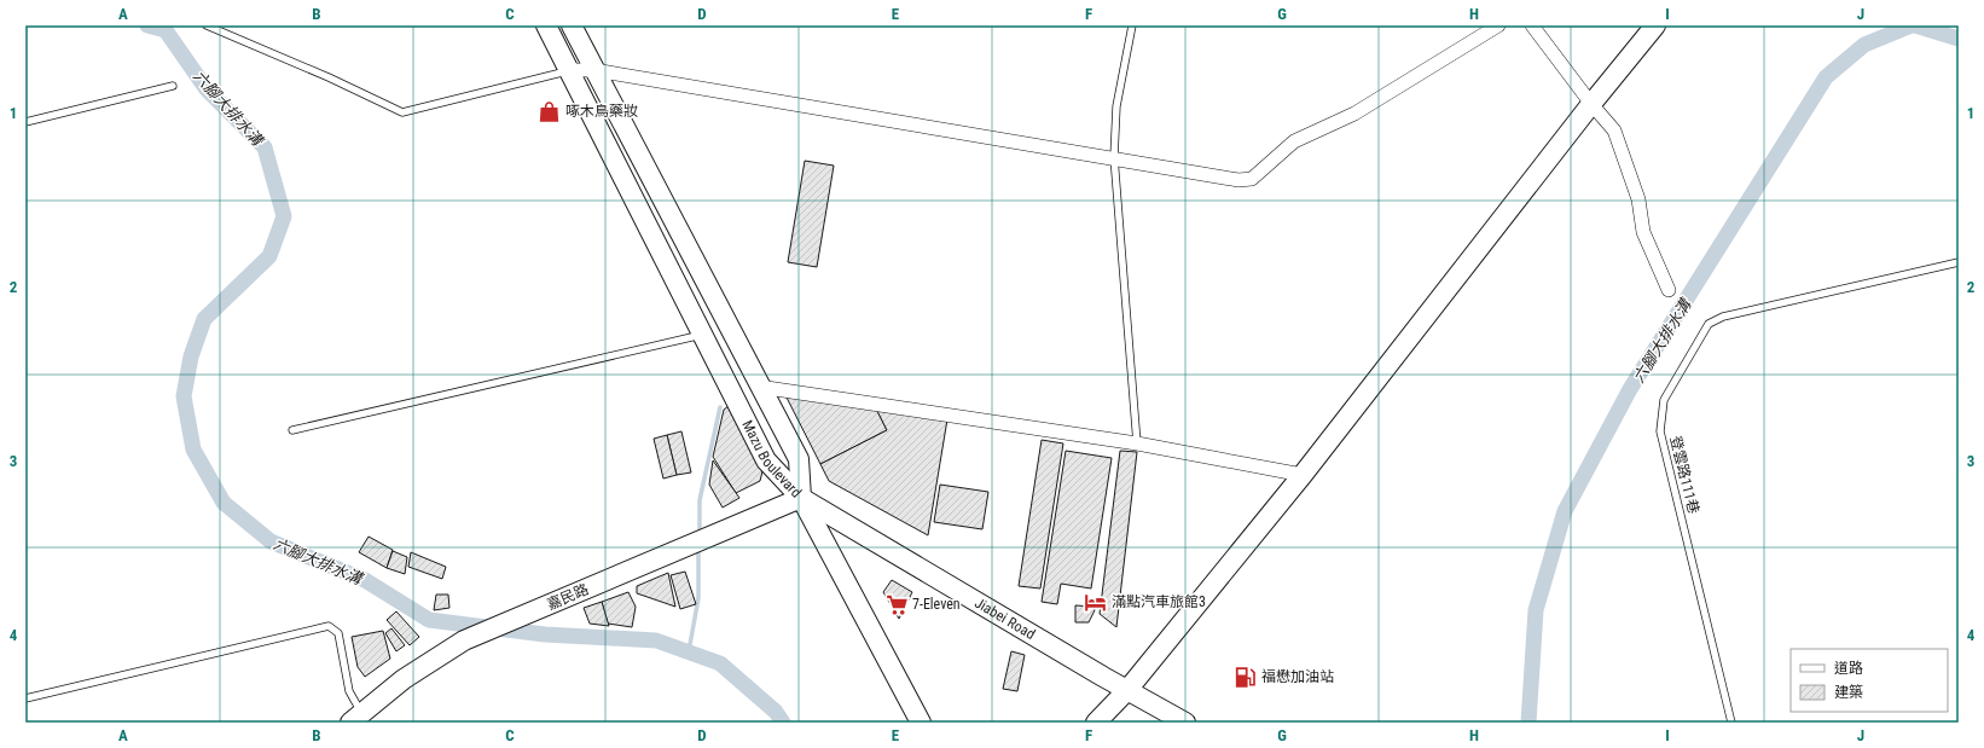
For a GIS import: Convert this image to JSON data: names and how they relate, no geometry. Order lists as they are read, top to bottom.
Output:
{
  "streets": {
    "main road": ["Mazu Boulevard", "嘉民路", "Jiabei Road"],
    "lane": ["登雲路111巷"]
  },
  "crossings": [
    ["Mazu Boulevard", "嘉民路"],
    ["Mazu Boulevard", "Jiabei Road"],
    ["嘉民路", "Jiabei Road"]
  ],
  "water": ["六腳大排水溝"],
  "places": {
    "shop": ["啄木鳥藥妝"],
    "hotel": ["滿點汽車旅館3"],
    "supermarket": ["7-Eleven"],
    "fuel station": ["福懋加油站"]
  },
  "legend": ["道路", "建築"],
  "grid": {
    "columns": [
      "A",
      "B",
      "C",
      "D",
      "E",
      "F",
      "G",
      "H",
      "I",
      "J"
    ],
    "rows": [
      "1",
      "2",
      "3",
      "4"
    ]
  }
}
